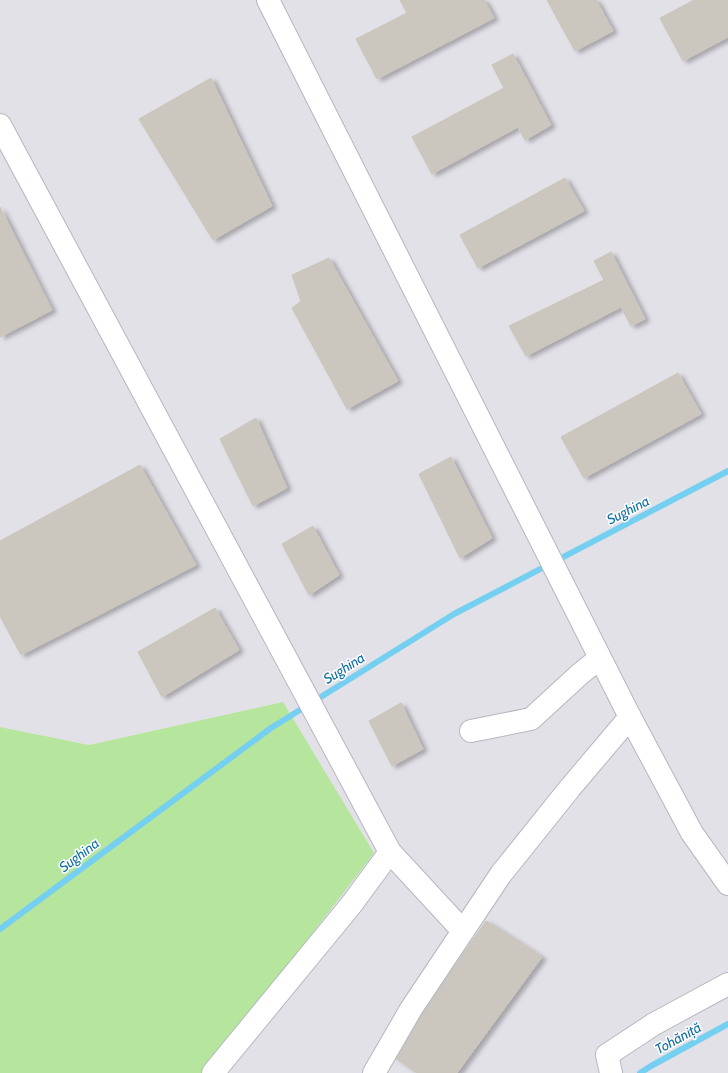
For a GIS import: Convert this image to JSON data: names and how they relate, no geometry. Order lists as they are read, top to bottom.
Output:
{
  "water": ["Sughina", "Tohăniță"]
}
